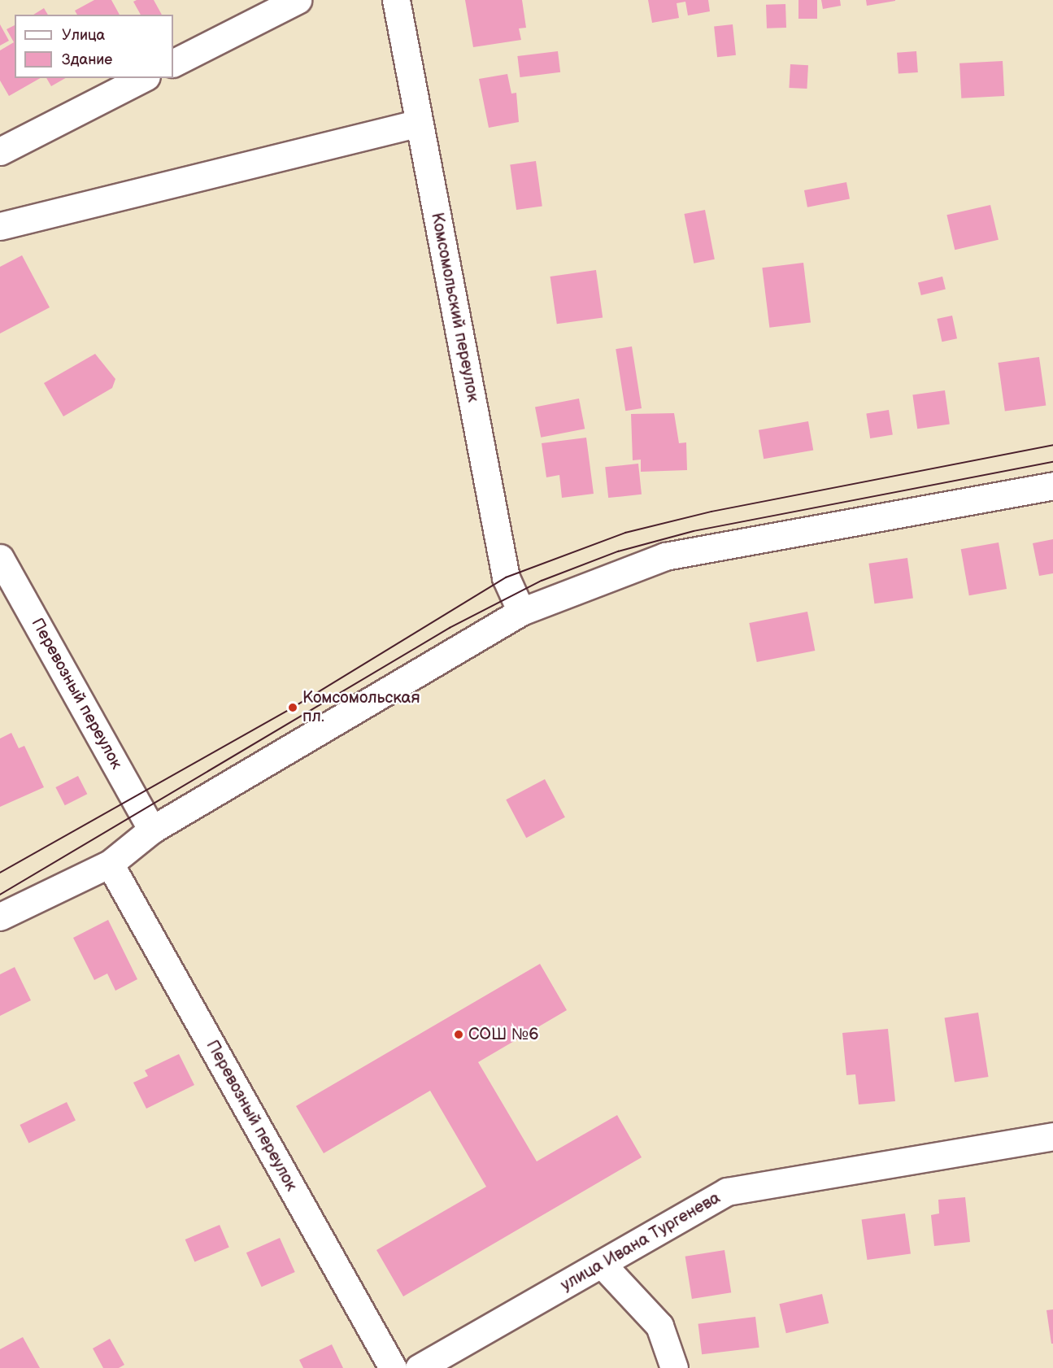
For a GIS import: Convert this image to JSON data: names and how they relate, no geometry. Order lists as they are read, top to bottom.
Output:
{
  "streets": {
    "street": ["Комсомольский переулок", "Перевозный переулок", "улица Ивана Тургенева"]
  },
  "places": ["Комсомольская пл.", "СОШ №6"],
  "legend": ["Улица", "Здание"]
}
